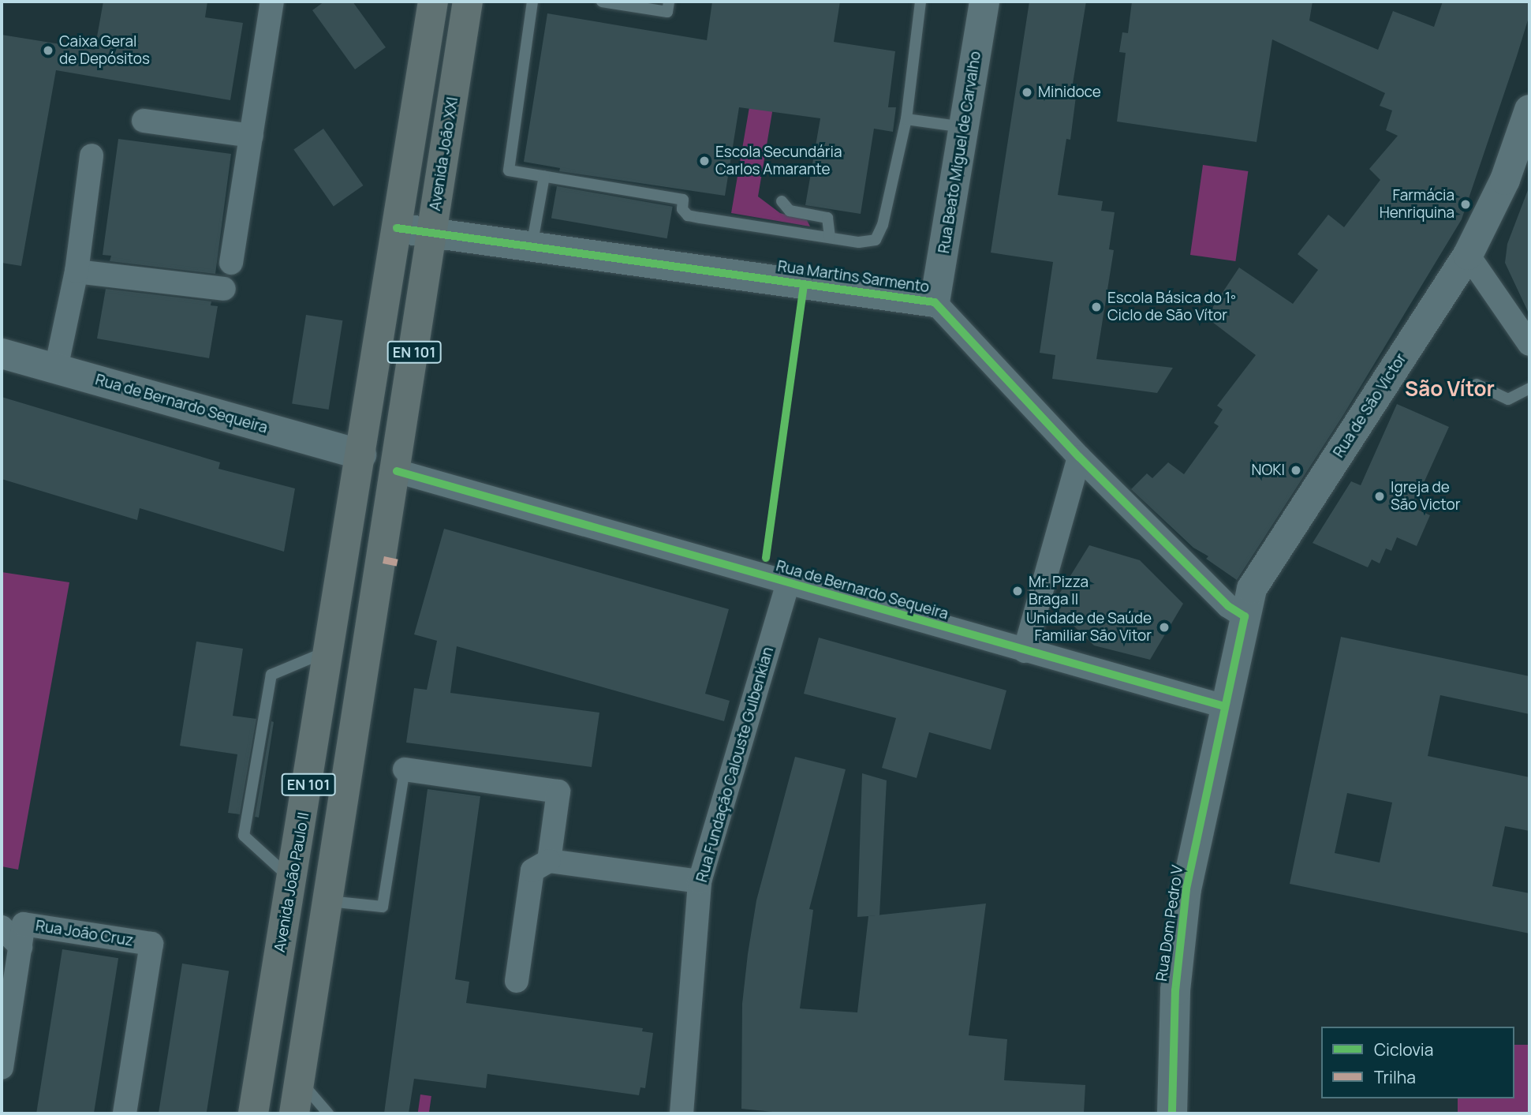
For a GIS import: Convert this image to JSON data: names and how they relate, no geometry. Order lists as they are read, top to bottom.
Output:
{
  "streets": {
    "main road": ["Avenida João XXI", "EN 101", "Avenida João Paulo II"],
    "street": [
      "Rua Beato Miguel de Carvalho",
      "Rua Martins Sarmento",
      "Rua de Bernardo Sequeira",
      "Rua de São Victor",
      "Rua Fundação Calouste Gulbenkian",
      "Rua Dom Pedro V",
      "Rua João Cruz"
    ]
  },
  "crossings": [
    ["Rua Beato Miguel de Carvalho", "Rua Martins Sarmento"],
    ["Avenida João XXI", "Rua Martins Sarmento"],
    ["Avenida João XXI", "EN 101"],
    ["Avenida João XXI", "Rua de Bernardo Sequeira"],
    ["Rua Martins Sarmento", "EN 101"],
    ["Rua Martins Sarmento", "Rua de São Victor"],
    ["EN 101", "Rua de Bernardo Sequeira"],
    ["EN 101", "Avenida João Paulo II"],
    ["Rua de Bernardo Sequeira", "Rua de São Victor"],
    ["Rua de Bernardo Sequeira", "Rua Fundação Calouste Gulbenkian"],
    ["Rua de Bernardo Sequeira", "Avenida João Paulo II"],
    ["Rua de Bernardo Sequeira", "Rua Dom Pedro V"],
    ["Rua de São Victor", "Rua Dom Pedro V"]
  ],
  "districts": ["São Vítor"],
  "places": [
    "Caixa Geral de Depósitos",
    "Minidoce",
    "Escola Secundária Carlos Amarante",
    "Farmácia Henriquina",
    "Escola Básica do 1º Ciclo de São Vítor",
    "NOKI",
    "Igreja de São Victor",
    "Mr. Pizza Braga II",
    "Unidade de Saúde Familiar São Vitor"
  ],
  "legend": ["Ciclovia", "Trilha"]
}
